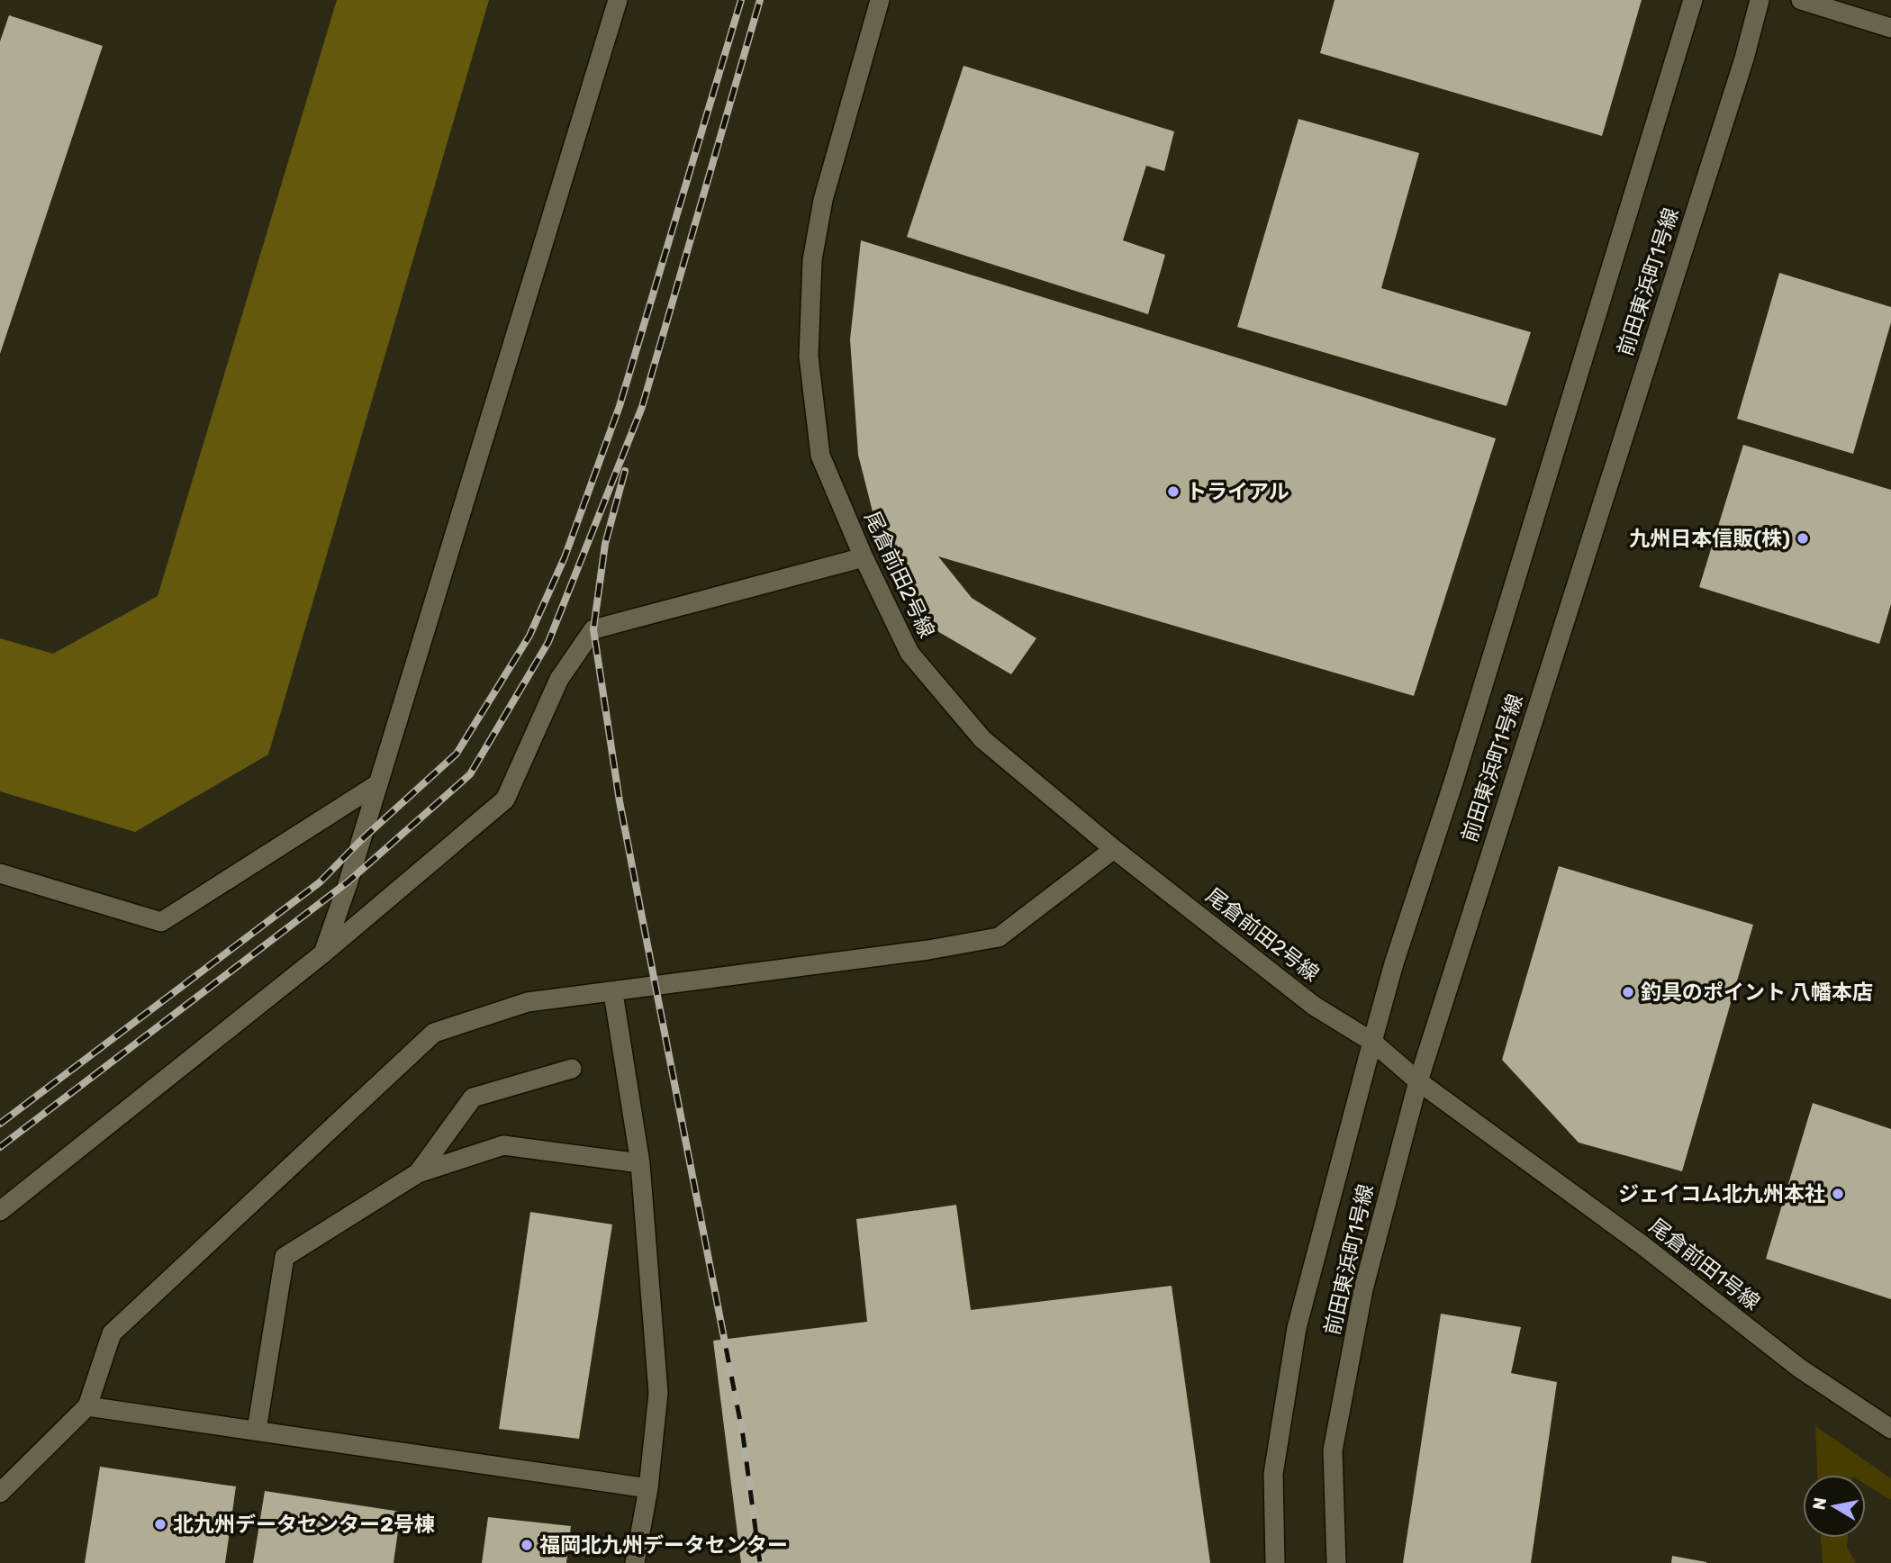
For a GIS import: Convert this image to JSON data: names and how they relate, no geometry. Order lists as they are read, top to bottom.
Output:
{
  "streets": {
    "street": ["前田東浜町1号線", "尾倉前田2号線", "尾倉前田1号線"]
  },
  "crossings": [
    ["前田東浜町1号線", "尾倉前田2号線"],
    ["前田東浜町1号線", "尾倉前田1号線"],
    ["尾倉前田2号線", "尾倉前田1号線"]
  ],
  "places": [
    "トライアル",
    "九州日本信販(株)",
    "釣具のポイント 八幡本店",
    "ジェイコム北九州本社",
    "北九州データセンター2号棟",
    "福岡北九州データセンター"
  ],
  "north": "left"
}
